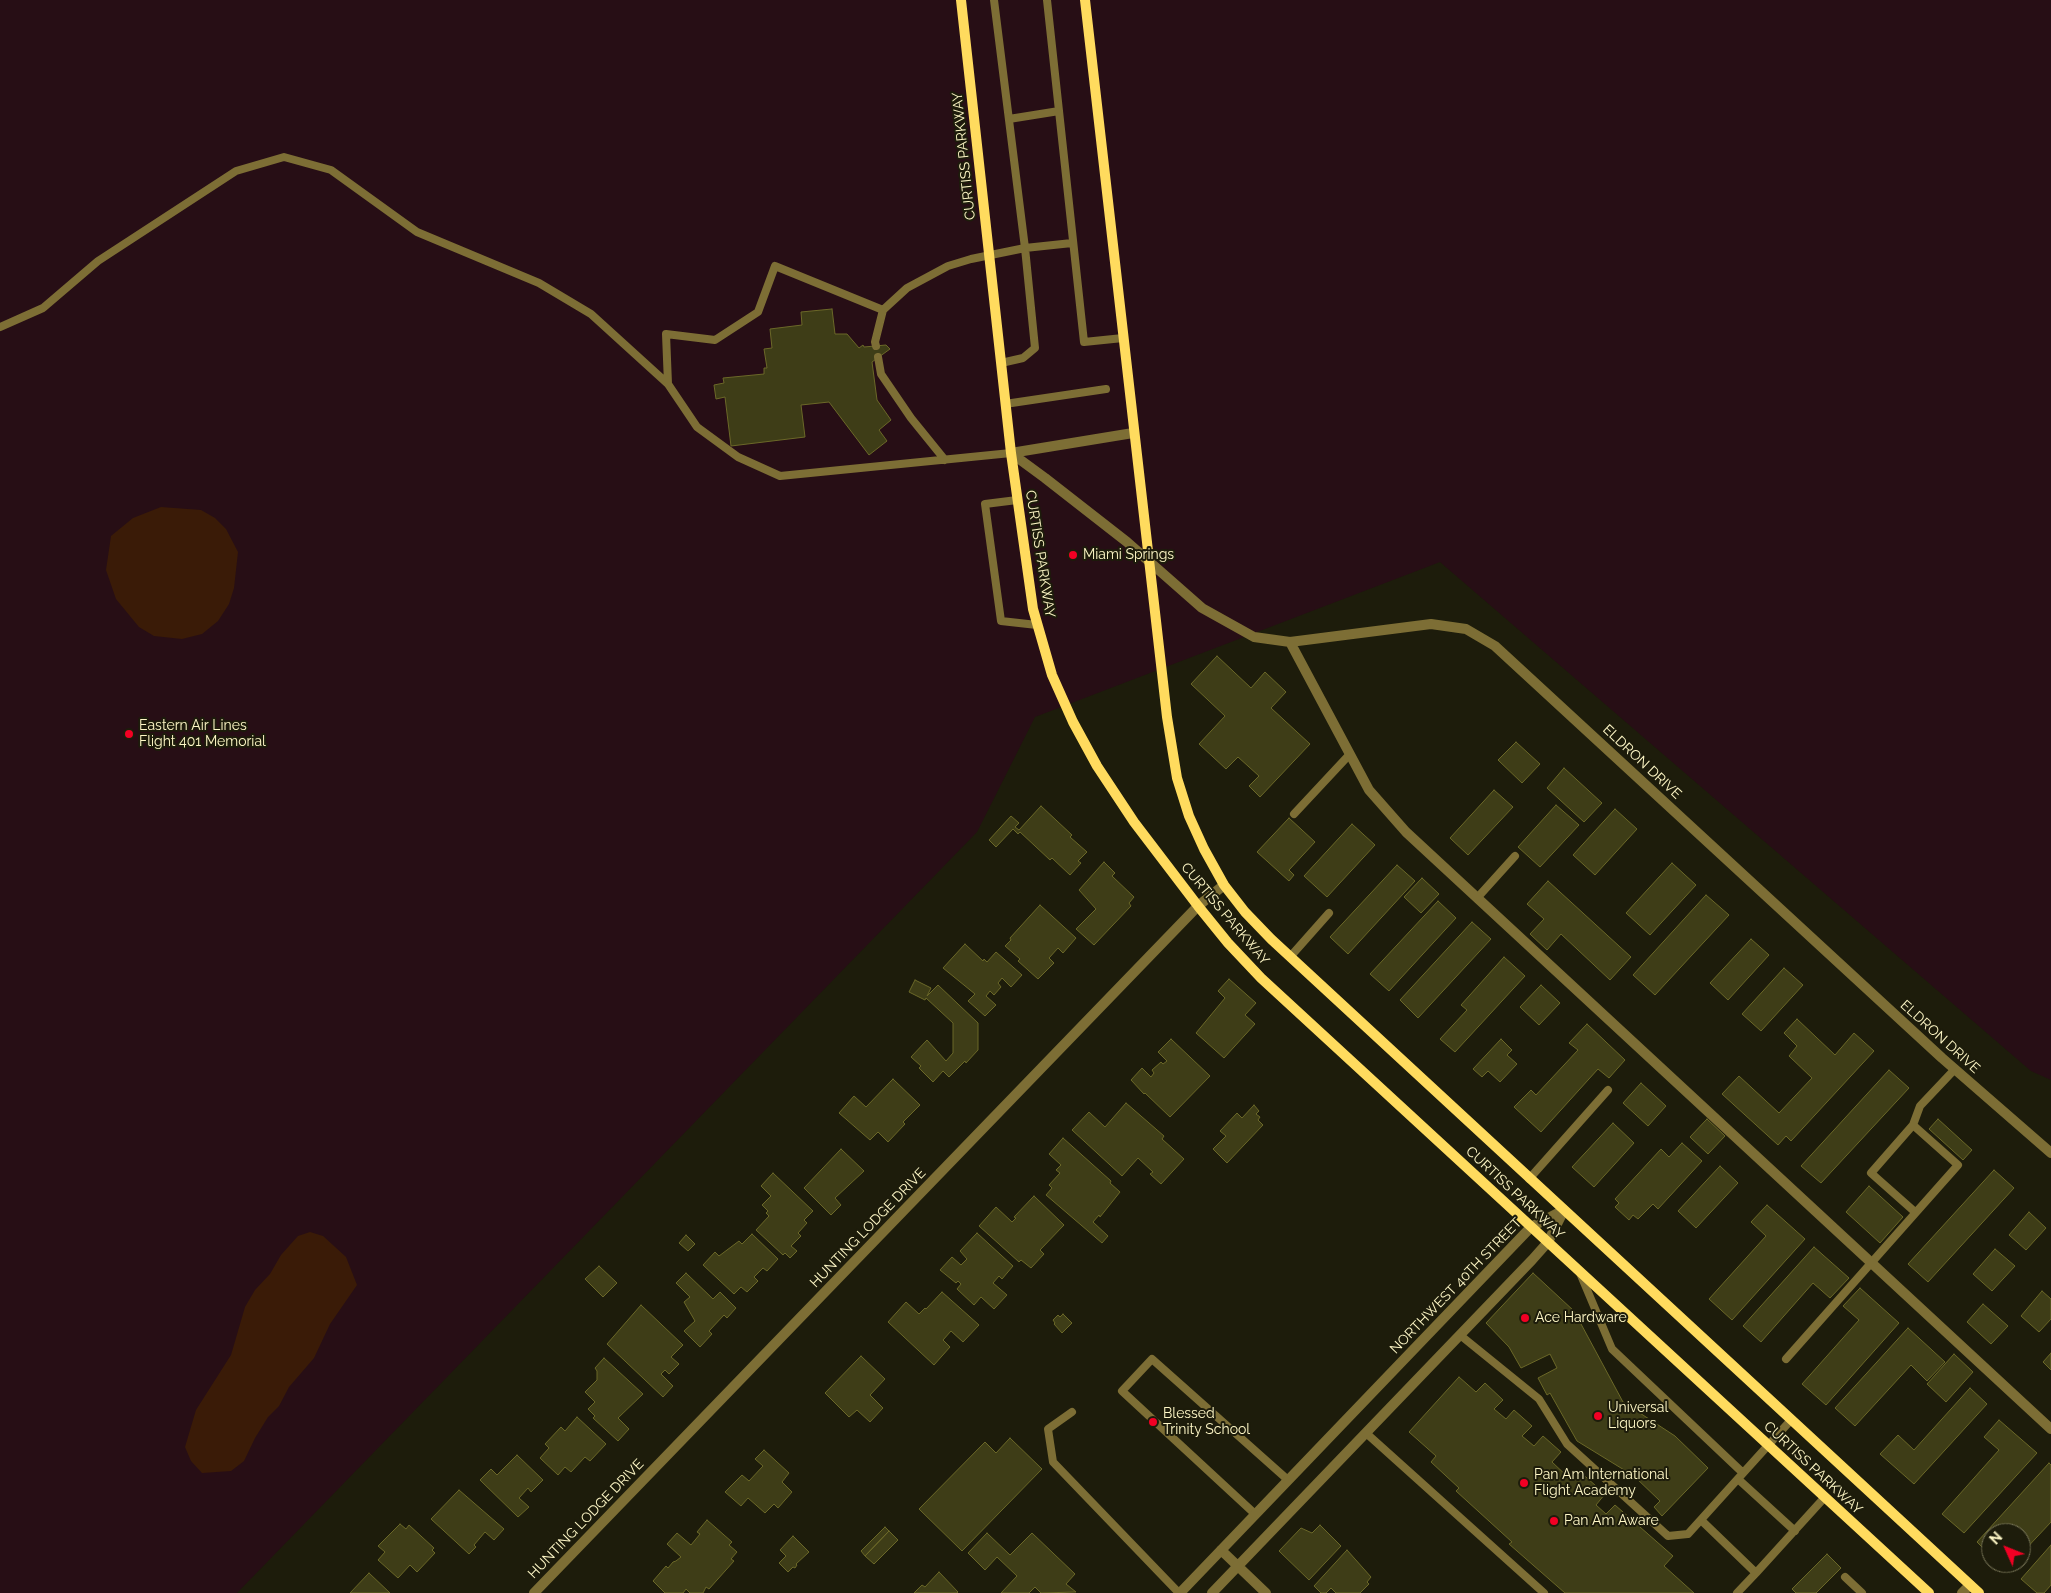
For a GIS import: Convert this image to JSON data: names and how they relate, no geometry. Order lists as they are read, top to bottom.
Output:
{
  "streets": {
    "main road": ["CURTISS PARKWAY"],
    "street": ["ELDRON DRIVE", "HUNTING LODGE DRIVE", "NORTHWEST 40TH STREET"]
  },
  "crossings": [
    ["CURTISS PARKWAY", "ELDRON DRIVE"],
    ["CURTISS PARKWAY", "HUNTING LODGE DRIVE"],
    ["CURTISS PARKWAY", "NORTHWEST 40TH STREET"]
  ],
  "places": [
    "Miami Springs",
    "Eastern Air Lines Flight 401 Memorial",
    "Ace Hardware",
    "Universal Liquors",
    "Blessed Trinity School",
    "Pan Am International Flight Academy",
    "Pan Am Aware"
  ],
  "north": "top left"
}
